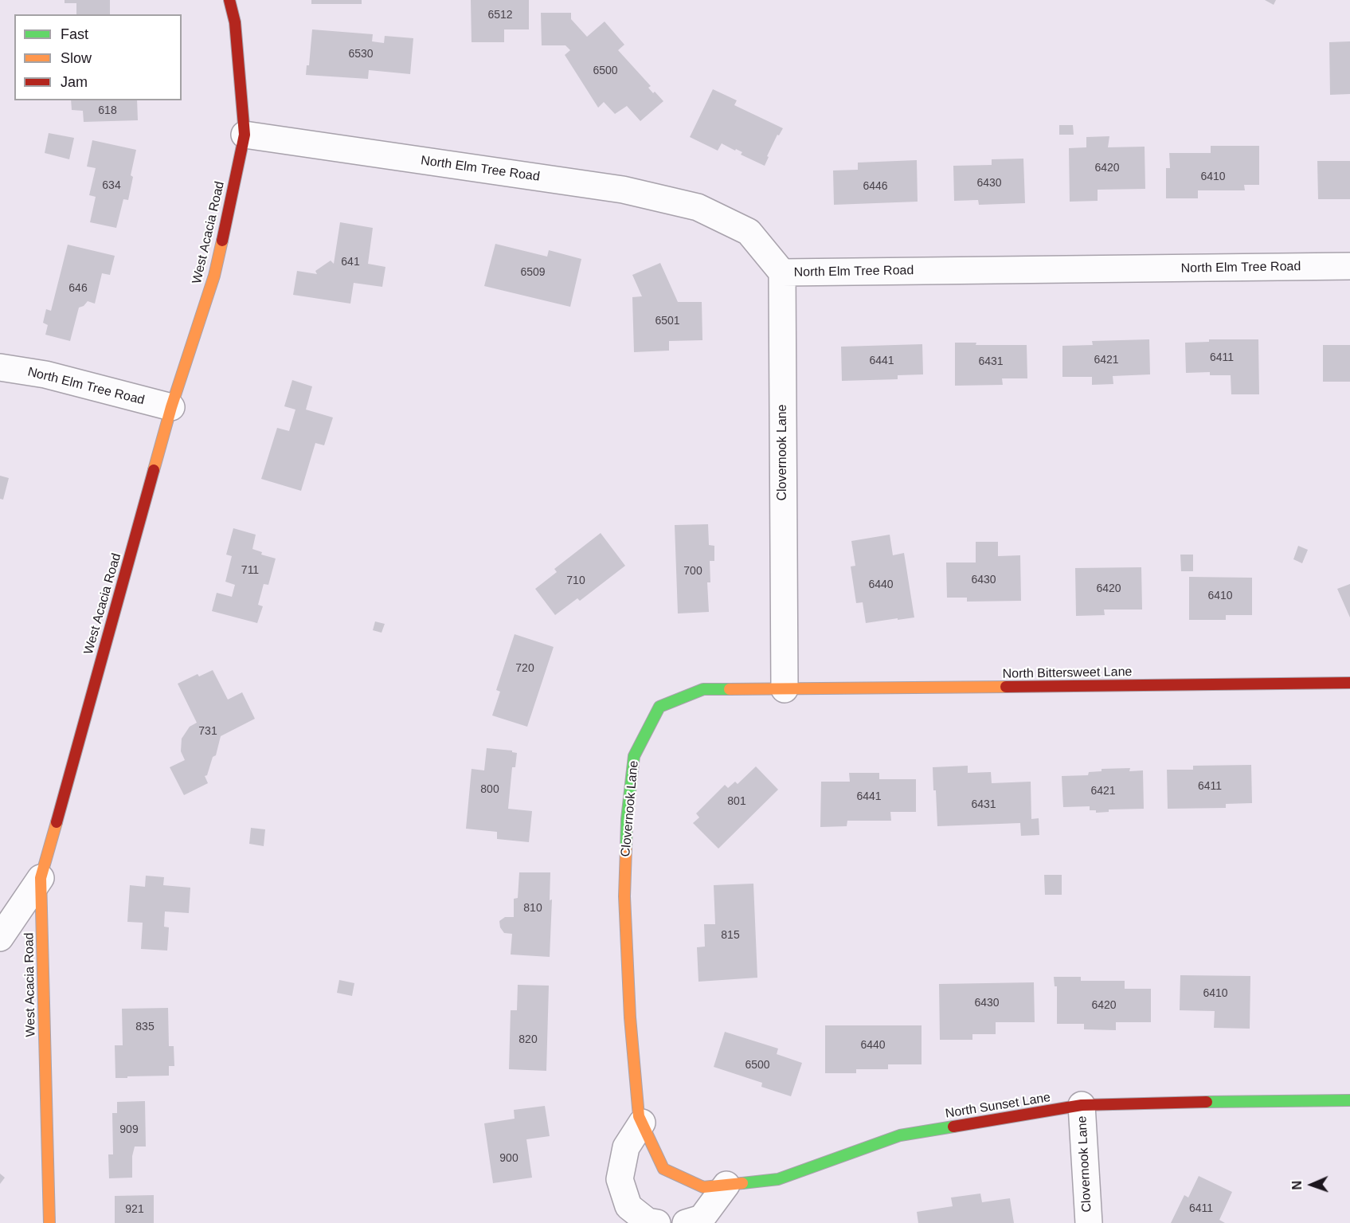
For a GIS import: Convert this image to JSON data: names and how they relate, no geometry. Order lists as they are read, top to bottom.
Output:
{
  "streets": {
    "street": [
      "North Elm Tree Road",
      "West Acacia Road",
      "Clovernook Lane",
      "North Bittersweet Lane",
      "North Sunset Lane"
    ]
  },
  "crossings": [
    ["North Elm Tree Road", "West Acacia Road"],
    ["North Elm Tree Road", "Clovernook Lane"],
    ["Clovernook Lane", "North Bittersweet Lane"],
    ["Clovernook Lane", "North Sunset Lane"]
  ],
  "house_numbers": [
    "6512",
    "6530",
    "6500",
    "618",
    "6420",
    "6410",
    "6430",
    "634",
    "6446",
    "641",
    "6509",
    "646",
    "6501",
    "6411",
    "6421",
    "6441",
    "6431",
    "711",
    "700",
    "6430",
    "710",
    "6440",
    "6420",
    "6410",
    "720",
    "731",
    "6411",
    "800",
    "6421",
    "6441",
    "801",
    "6431",
    "810",
    "815",
    "6410",
    "6430",
    "6420",
    "835",
    "820",
    "6440",
    "6500",
    "909",
    "900",
    "6411",
    "921"
  ],
  "legend": ["Fast", "Slow", "Jam"],
  "north": "left"
}
